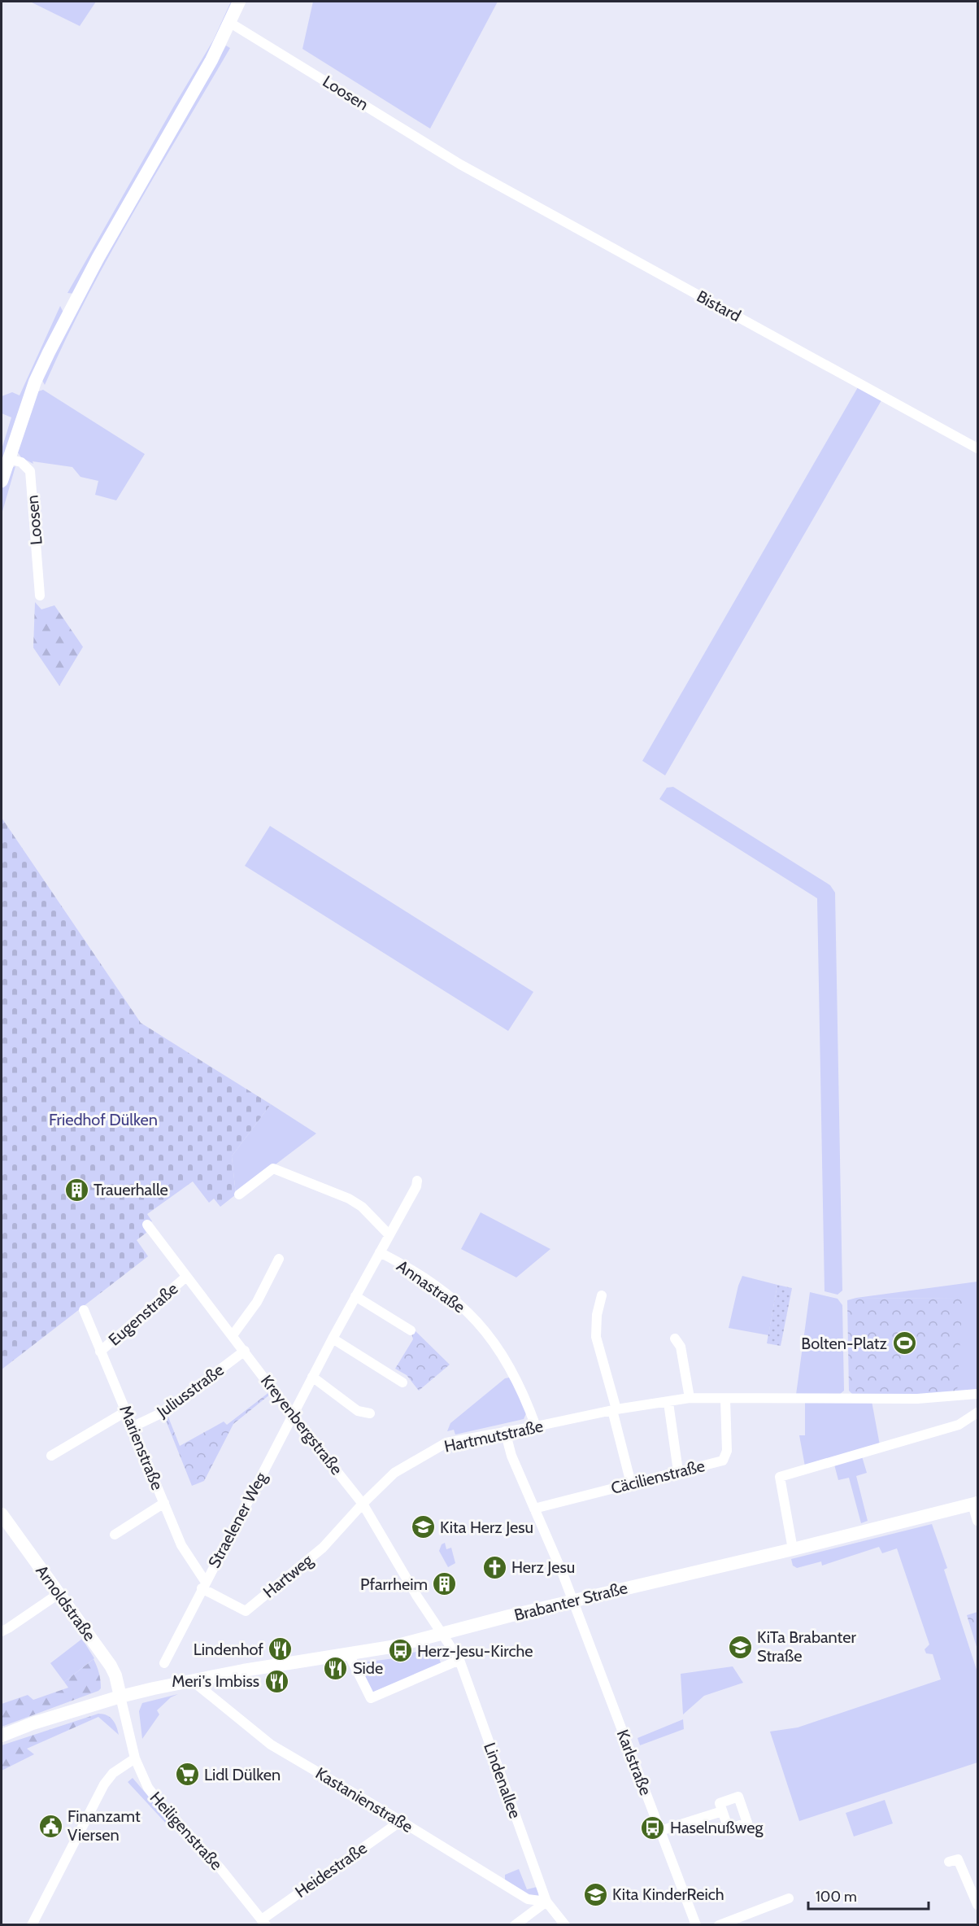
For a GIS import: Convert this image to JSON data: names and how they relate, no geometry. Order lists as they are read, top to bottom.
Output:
{
  "streets": {
    "main road": ["Brabanter Straße", "Arnoldstraße"],
    "street": [
      "Loosen",
      "Bistard",
      "Annastraße",
      "Eugenstraße",
      "Juliusstraße",
      "Kreyenbergstraße",
      "Hartmutstraße",
      "Marienstraße",
      "Cäcilienstraße",
      "Straelener Weg",
      "Hartweg",
      "Karlstraße",
      "Lindenallee",
      "Kastanienstraße",
      "Heiligenstraße",
      "Heidestraße"
    ]
  },
  "crossings": [
    ["Loosen", "Bistard"],
    ["Annastraße", "Hartmutstraße"],
    ["Annastraße", "Straelener Weg"],
    ["Eugenstraße", "Kreyenbergstraße"],
    ["Eugenstraße", "Marienstraße"],
    ["Juliusstraße", "Kreyenbergstraße"],
    ["Juliusstraße", "Marienstraße"],
    ["Kreyenbergstraße", "Hartmutstraße"],
    ["Kreyenbergstraße", "Straelener Weg"],
    ["Kreyenbergstraße", "Hartweg"],
    ["Kreyenbergstraße", "Brabanter Straße"],
    ["Kreyenbergstraße", "Lindenallee"],
    ["Hartmutstraße", "Cäcilienstraße"],
    ["Hartmutstraße", "Hartweg"],
    ["Hartmutstraße", "Karlstraße"],
    ["Marienstraße", "Straelener Weg"],
    ["Marienstraße", "Hartweg"],
    ["Cäcilienstraße", "Karlstraße"],
    ["Straelener Weg", "Hartweg"],
    ["Brabanter Straße", "Arnoldstraße"],
    ["Brabanter Straße", "Karlstraße"],
    ["Brabanter Straße", "Lindenallee"],
    ["Brabanter Straße", "Kastanienstraße"],
    ["Brabanter Straße", "Heiligenstraße"],
    ["Arnoldstraße", "Heiligenstraße"],
    ["Lindenallee", "Kastanienstraße"],
    ["Kastanienstraße", "Heidestraße"],
    ["Heiligenstraße", "Heidestraße"]
  ],
  "parks": ["Friedhof Dülken"],
  "places": {
    "building": ["Trauerhalle", "Pfarrheim"],
    "sports": ["Bolten-Platz"],
    "school or university": ["Kita Herz Jesu", "KiTa Brabanter Straße", "Kita KinderReich"],
    "church": ["Herz Jesu"],
    "restaurant": ["Lindenhof", "Side", "Meri's Imbiss"],
    "bus stop": ["Herz-Jesu-Kirche", "Haselnußweg"],
    "supermarket": ["Lidl Dülken"],
    "public building": ["Finanzamt Viersen"]
  },
  "scale_bar": "100 m"
}
